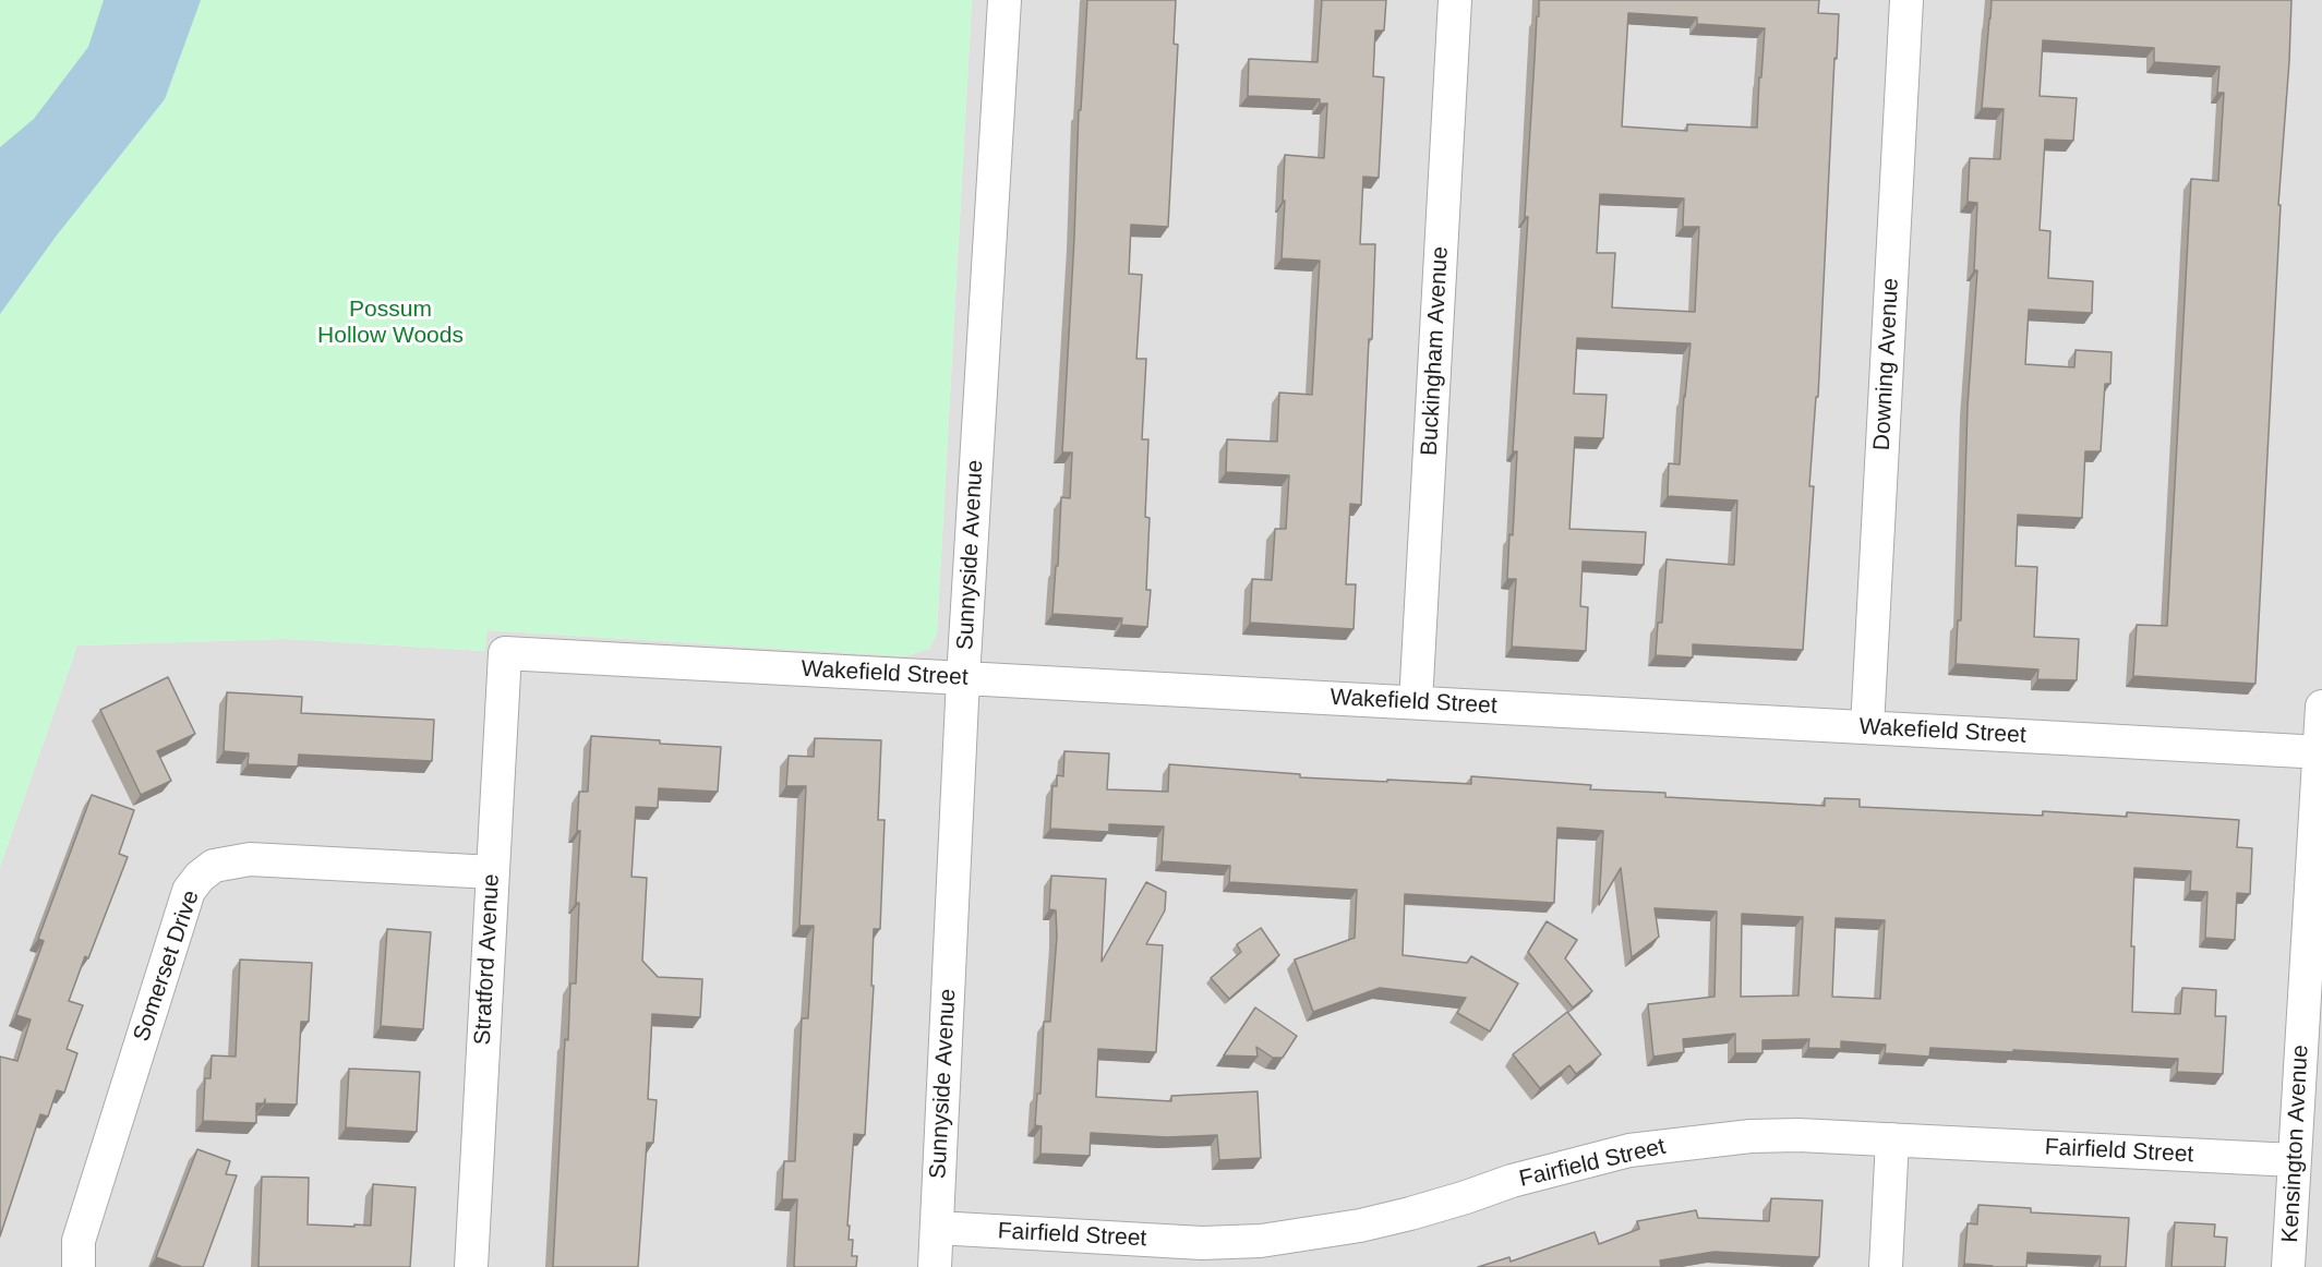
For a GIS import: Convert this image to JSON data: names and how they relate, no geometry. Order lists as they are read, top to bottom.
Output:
{
  "streets": {
    "street": [
      "Buckingham Avenue",
      "Downing Avenue",
      "Sunnyside Avenue",
      "Wakefield Street",
      "Stratford Avenue",
      "Somerset Drive",
      "Kensington Avenue",
      "Fairfield Street"
    ]
  },
  "crossings": [
    ["Buckingham Avenue", "Wakefield Street"],
    ["Downing Avenue", "Wakefield Street"],
    ["Sunnyside Avenue", "Wakefield Street"],
    ["Sunnyside Avenue", "Fairfield Street"],
    ["Wakefield Street", "Stratford Avenue"],
    ["Wakefield Street", "Kensington Avenue"],
    ["Stratford Avenue", "Somerset Drive"],
    ["Kensington Avenue", "Fairfield Street"]
  ],
  "parks": ["Possum Hollow Woods"]
}
